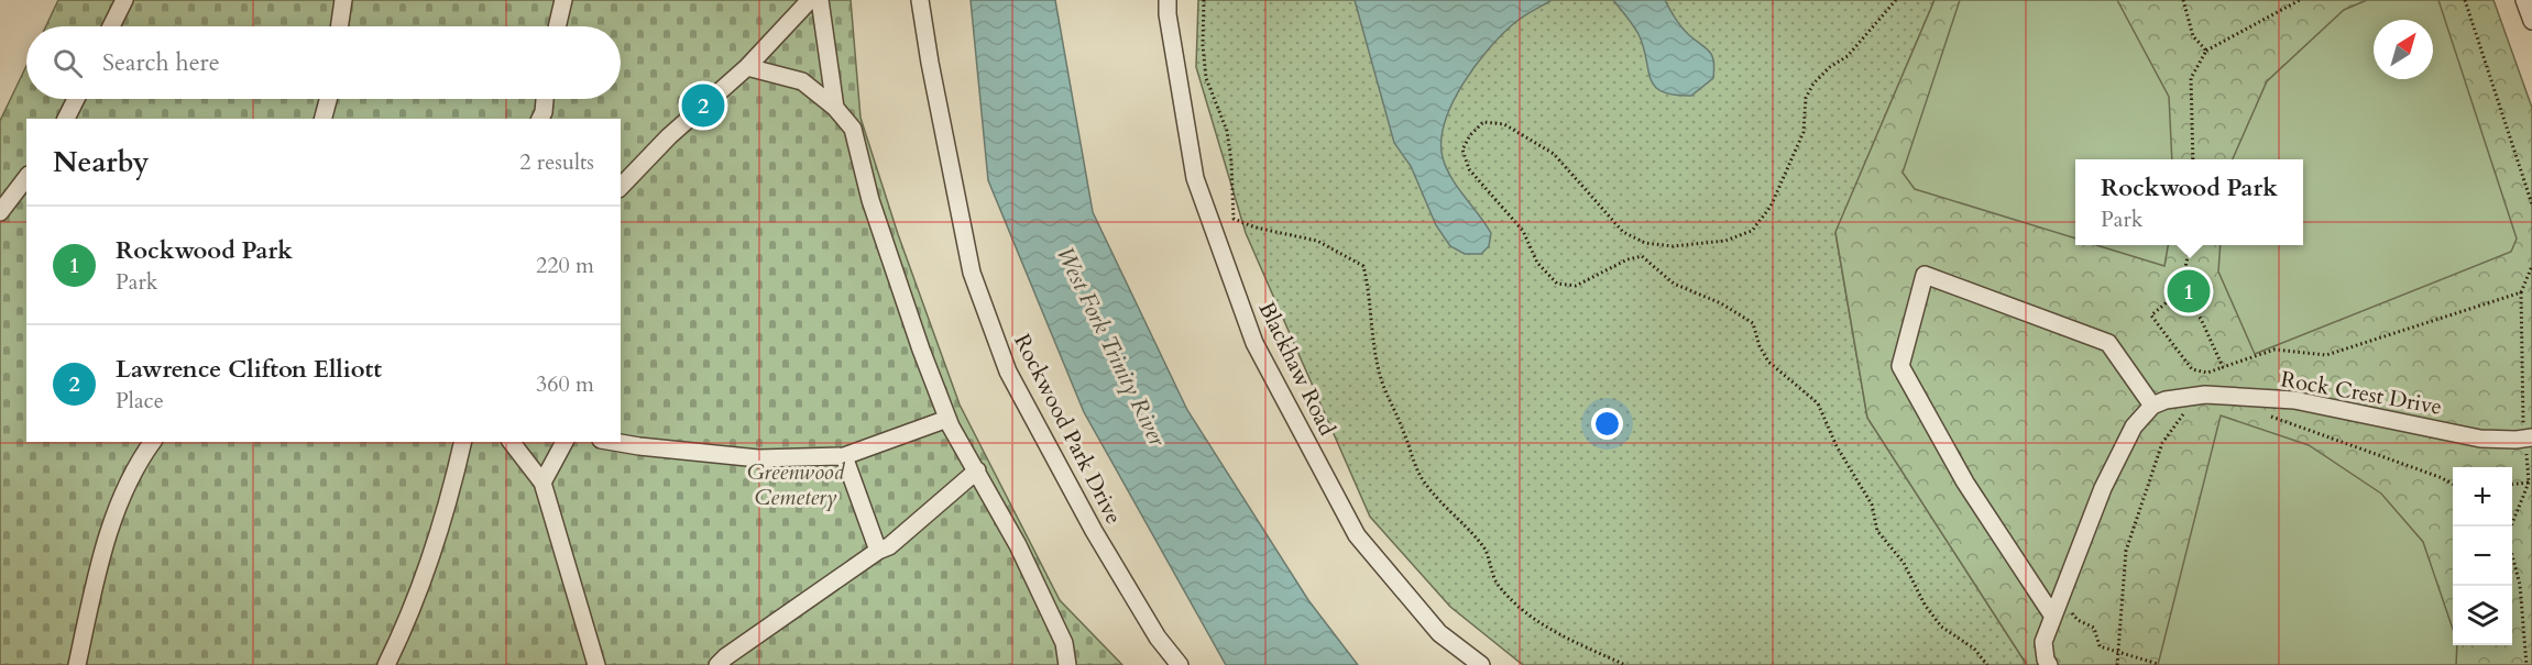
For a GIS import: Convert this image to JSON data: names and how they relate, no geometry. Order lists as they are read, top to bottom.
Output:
{
  "streets": {
    "street": ["Blackhaw Road", "Rock Crest Drive", "Rockwood Park Drive"]
  },
  "water": ["West Fork Trinity River"],
  "parks": ["Greenwood Cemetery"],
  "north": "top right",
  "page": {
    "search": "Search here",
    "pins": ["2", "1"],
    "heading": ["Nearby", "2 results"],
    "popup": ["Rockwood Park", "Park"],
    "list": [
      {
        "mark": "1",
        "name": "Rockwood Park",
        "note": "Park",
        "value": "220 m"
      },
      {
        "mark": "2",
        "name": "Lawrence Clifton Elliott",
        "note": "Place",
        "value": "360 m"
      }
    ],
    "map_buttons": ["+", "−"]
  }
}
